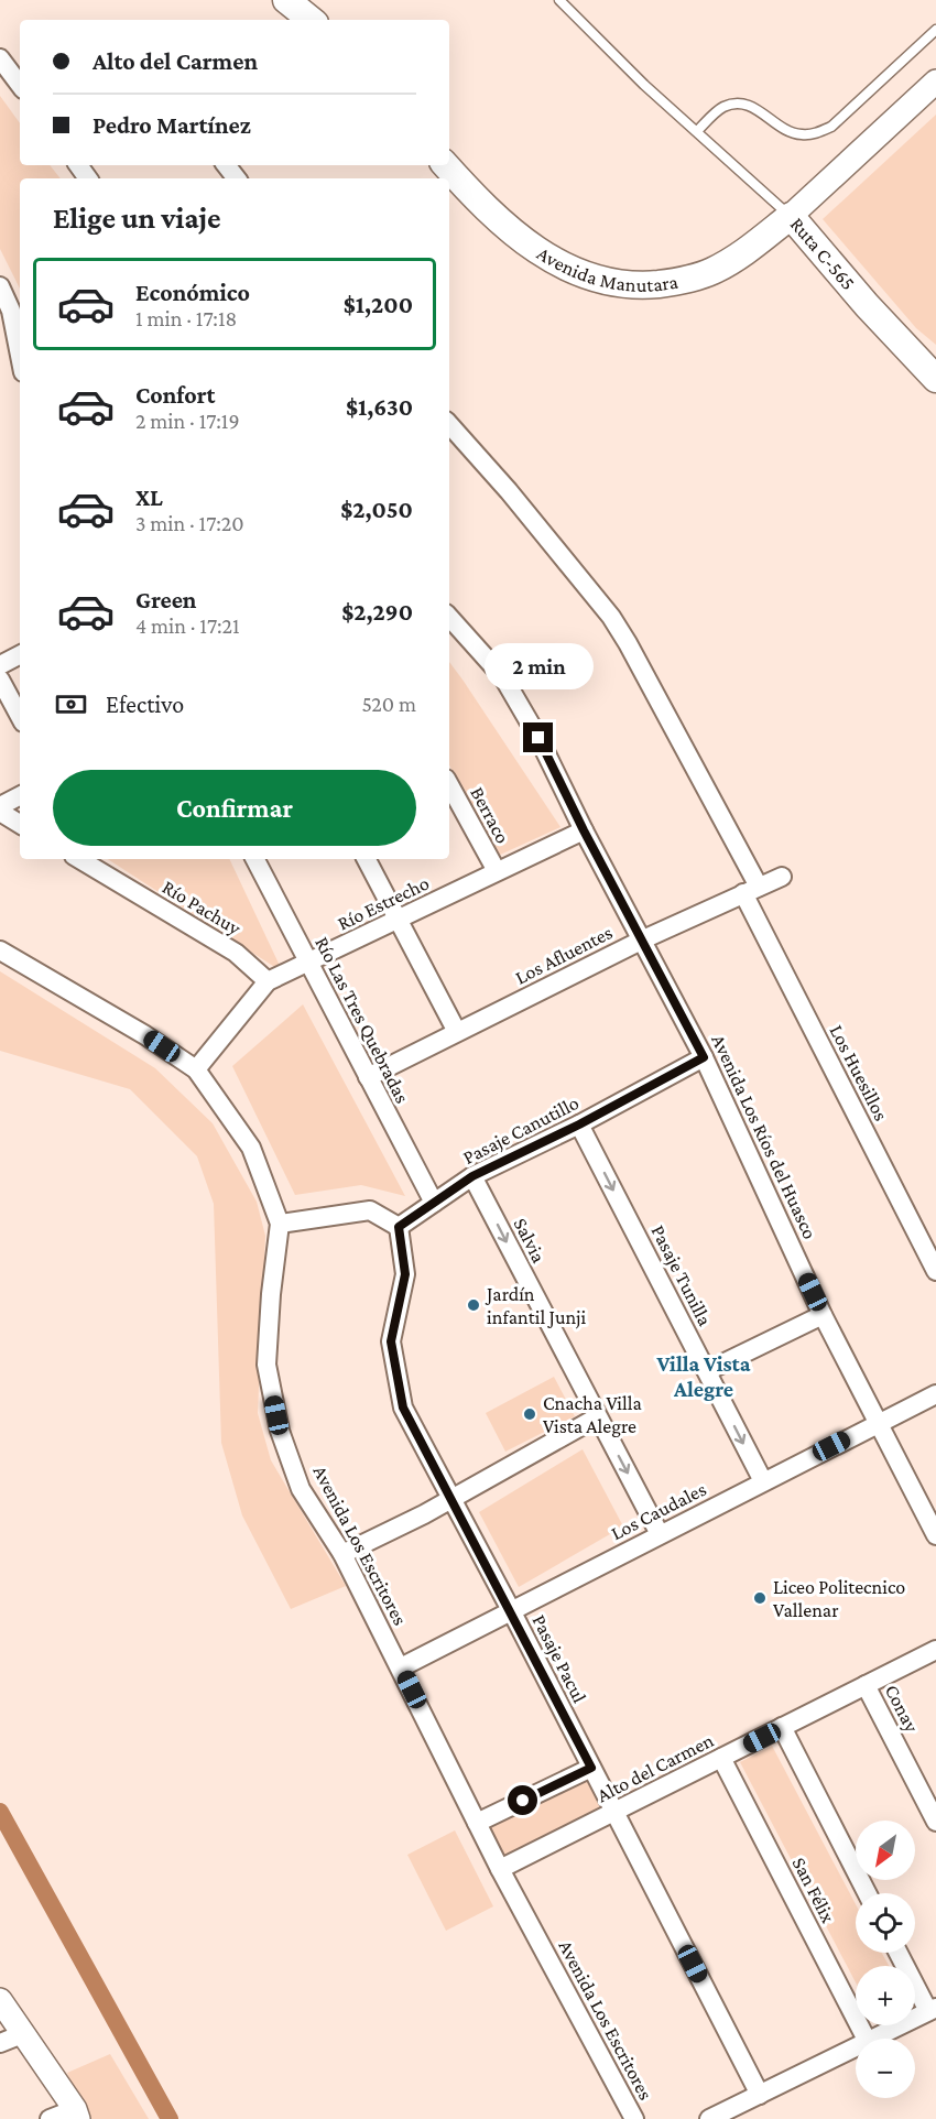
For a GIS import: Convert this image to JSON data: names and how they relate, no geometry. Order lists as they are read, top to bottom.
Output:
{
  "streets": {
    "main road": ["Ruta C-565", "Avenida Manutara"],
    "street": [
      "Berraco",
      "Río Estrecho",
      "Río Pachuy",
      "Los Afluentes",
      "Río Las Tres Quebradas",
      "Los Huesillos",
      "Pasaje Canutillo",
      "Avenida Los Ríos del Huasco",
      "Salvia",
      "Pasaje Tunilla",
      "Los Caudales",
      "Avenida Los Escritores",
      "Pasaje Pacul",
      "Conay",
      "Alto del Carmen",
      "San Félix"
    ]
  },
  "crossings": [
    ["Ruta C-565", "Avenida Manutara"],
    ["Berraco", "Río Estrecho"],
    ["Río Estrecho", "Río Las Tres Quebradas"],
    ["Río Estrecho", "Avenida Los Ríos del Huasco"],
    ["Los Afluentes", "Río Las Tres Quebradas"],
    ["Los Afluentes", "Los Huesillos"],
    ["Los Afluentes", "Avenida Los Ríos del Huasco"],
    ["Río Las Tres Quebradas", "Pasaje Canutillo"],
    ["Pasaje Canutillo", "Avenida Los Ríos del Huasco"],
    ["Pasaje Canutillo", "Salvia"],
    ["Pasaje Canutillo", "Pasaje Tunilla"],
    ["Pasaje Canutillo", "Pasaje Pacul"],
    ["Avenida Los Ríos del Huasco", "Los Caudales"],
    ["Salvia", "Los Caudales"],
    ["Pasaje Tunilla", "Los Caudales"],
    ["Los Caudales", "Avenida Los Escritores"],
    ["Los Caudales", "Pasaje Pacul"],
    ["Avenida Los Escritores", "Alto del Carmen"],
    ["Pasaje Pacul", "Alto del Carmen"],
    ["Conay", "Alto del Carmen"],
    ["Alto del Carmen", "San Félix"]
  ],
  "one_way": ["Salvia", "Pasaje Tunilla"],
  "districts": ["Villa Vista Alegre"],
  "places": ["Jardín infantil Junji", "Cnacha Villa Vista Alegre", "Liceo Politecnico Vallenar"],
  "north": "bottom left",
  "page": {
    "banner": ["Alto del Carmen", "Pedro Martínez"],
    "heading": "Elige un viaje",
    "list": [
      {
        "name": "Económico",
        "note": "1 min · 17:18",
        "value": "$1,200"
      },
      {
        "name": "Confort",
        "note": "2 min · 17:19",
        "value": "$1,630"
      },
      {
        "name": "XL",
        "note": "3 min · 17:20",
        "value": "$2,050"
      },
      {
        "name": "Green",
        "note": "4 min · 17:21",
        "value": "$2,290"
      }
    ],
    "bubble": "2 min",
    "pay": ["Efectivo", "520 m"],
    "buttons": "Confirmar",
    "map_buttons": ["+", "−"]
  }
}
